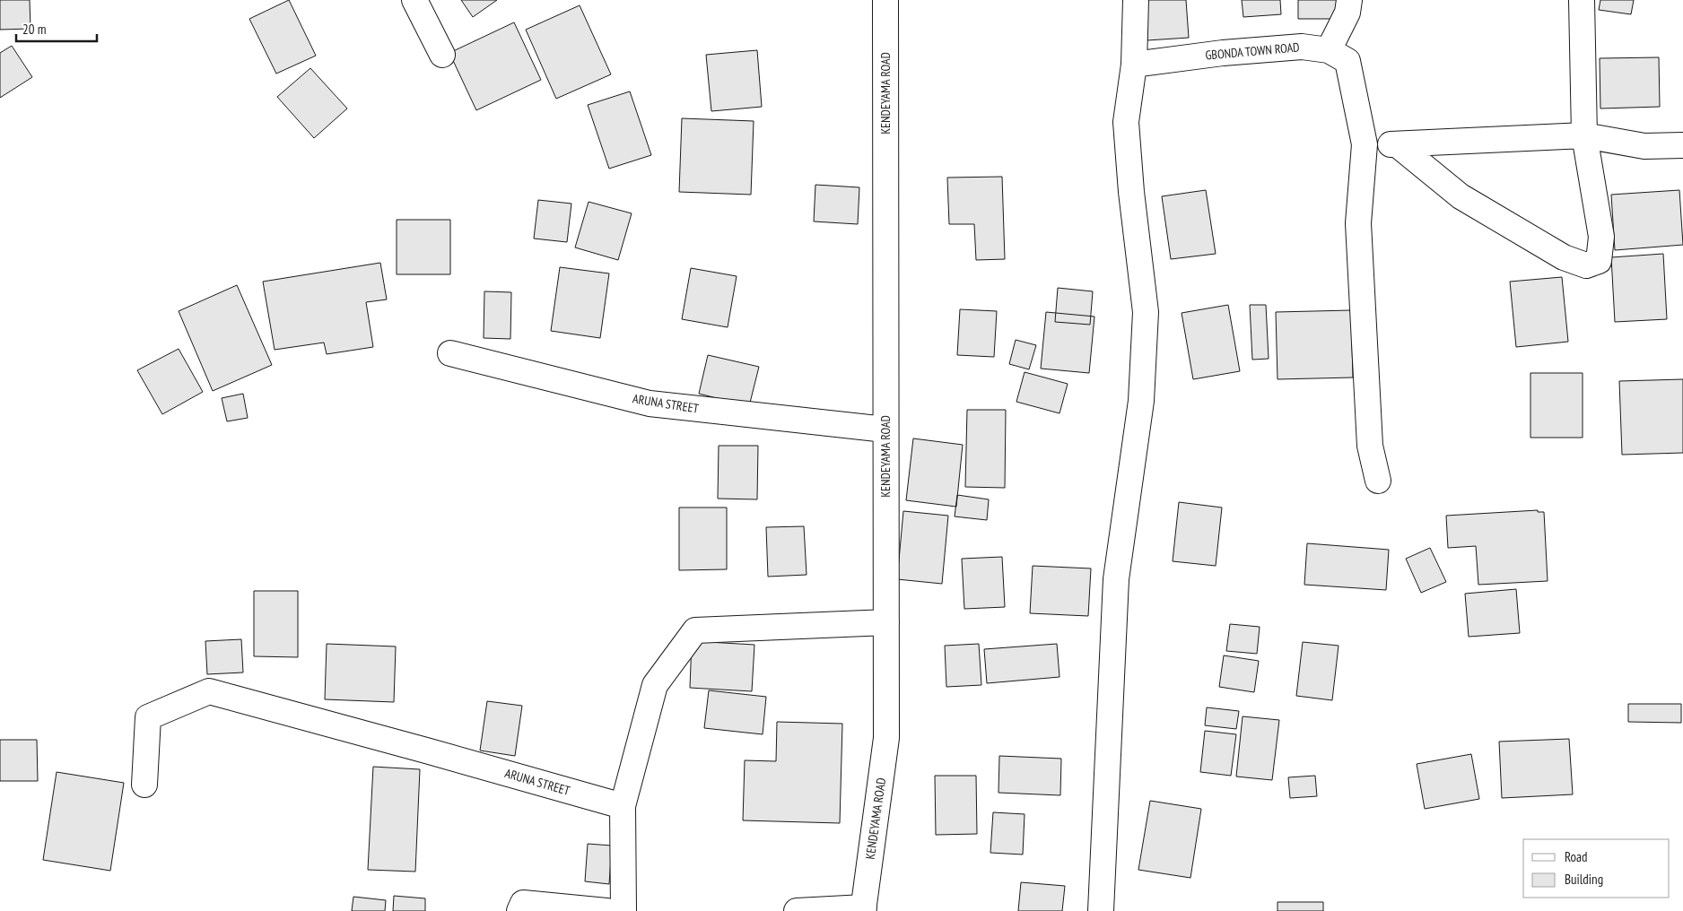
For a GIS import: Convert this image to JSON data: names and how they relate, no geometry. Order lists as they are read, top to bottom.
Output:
{
  "streets": {
    "street": ["GBONDA TOWN ROAD", "KENDEYAMA ROAD", "ARUNA STREET"]
  },
  "crossings": [
    ["KENDEYAMA ROAD", "ARUNA STREET"]
  ],
  "legend": ["Road", "Building"],
  "scale_bar": "20 m"
}
